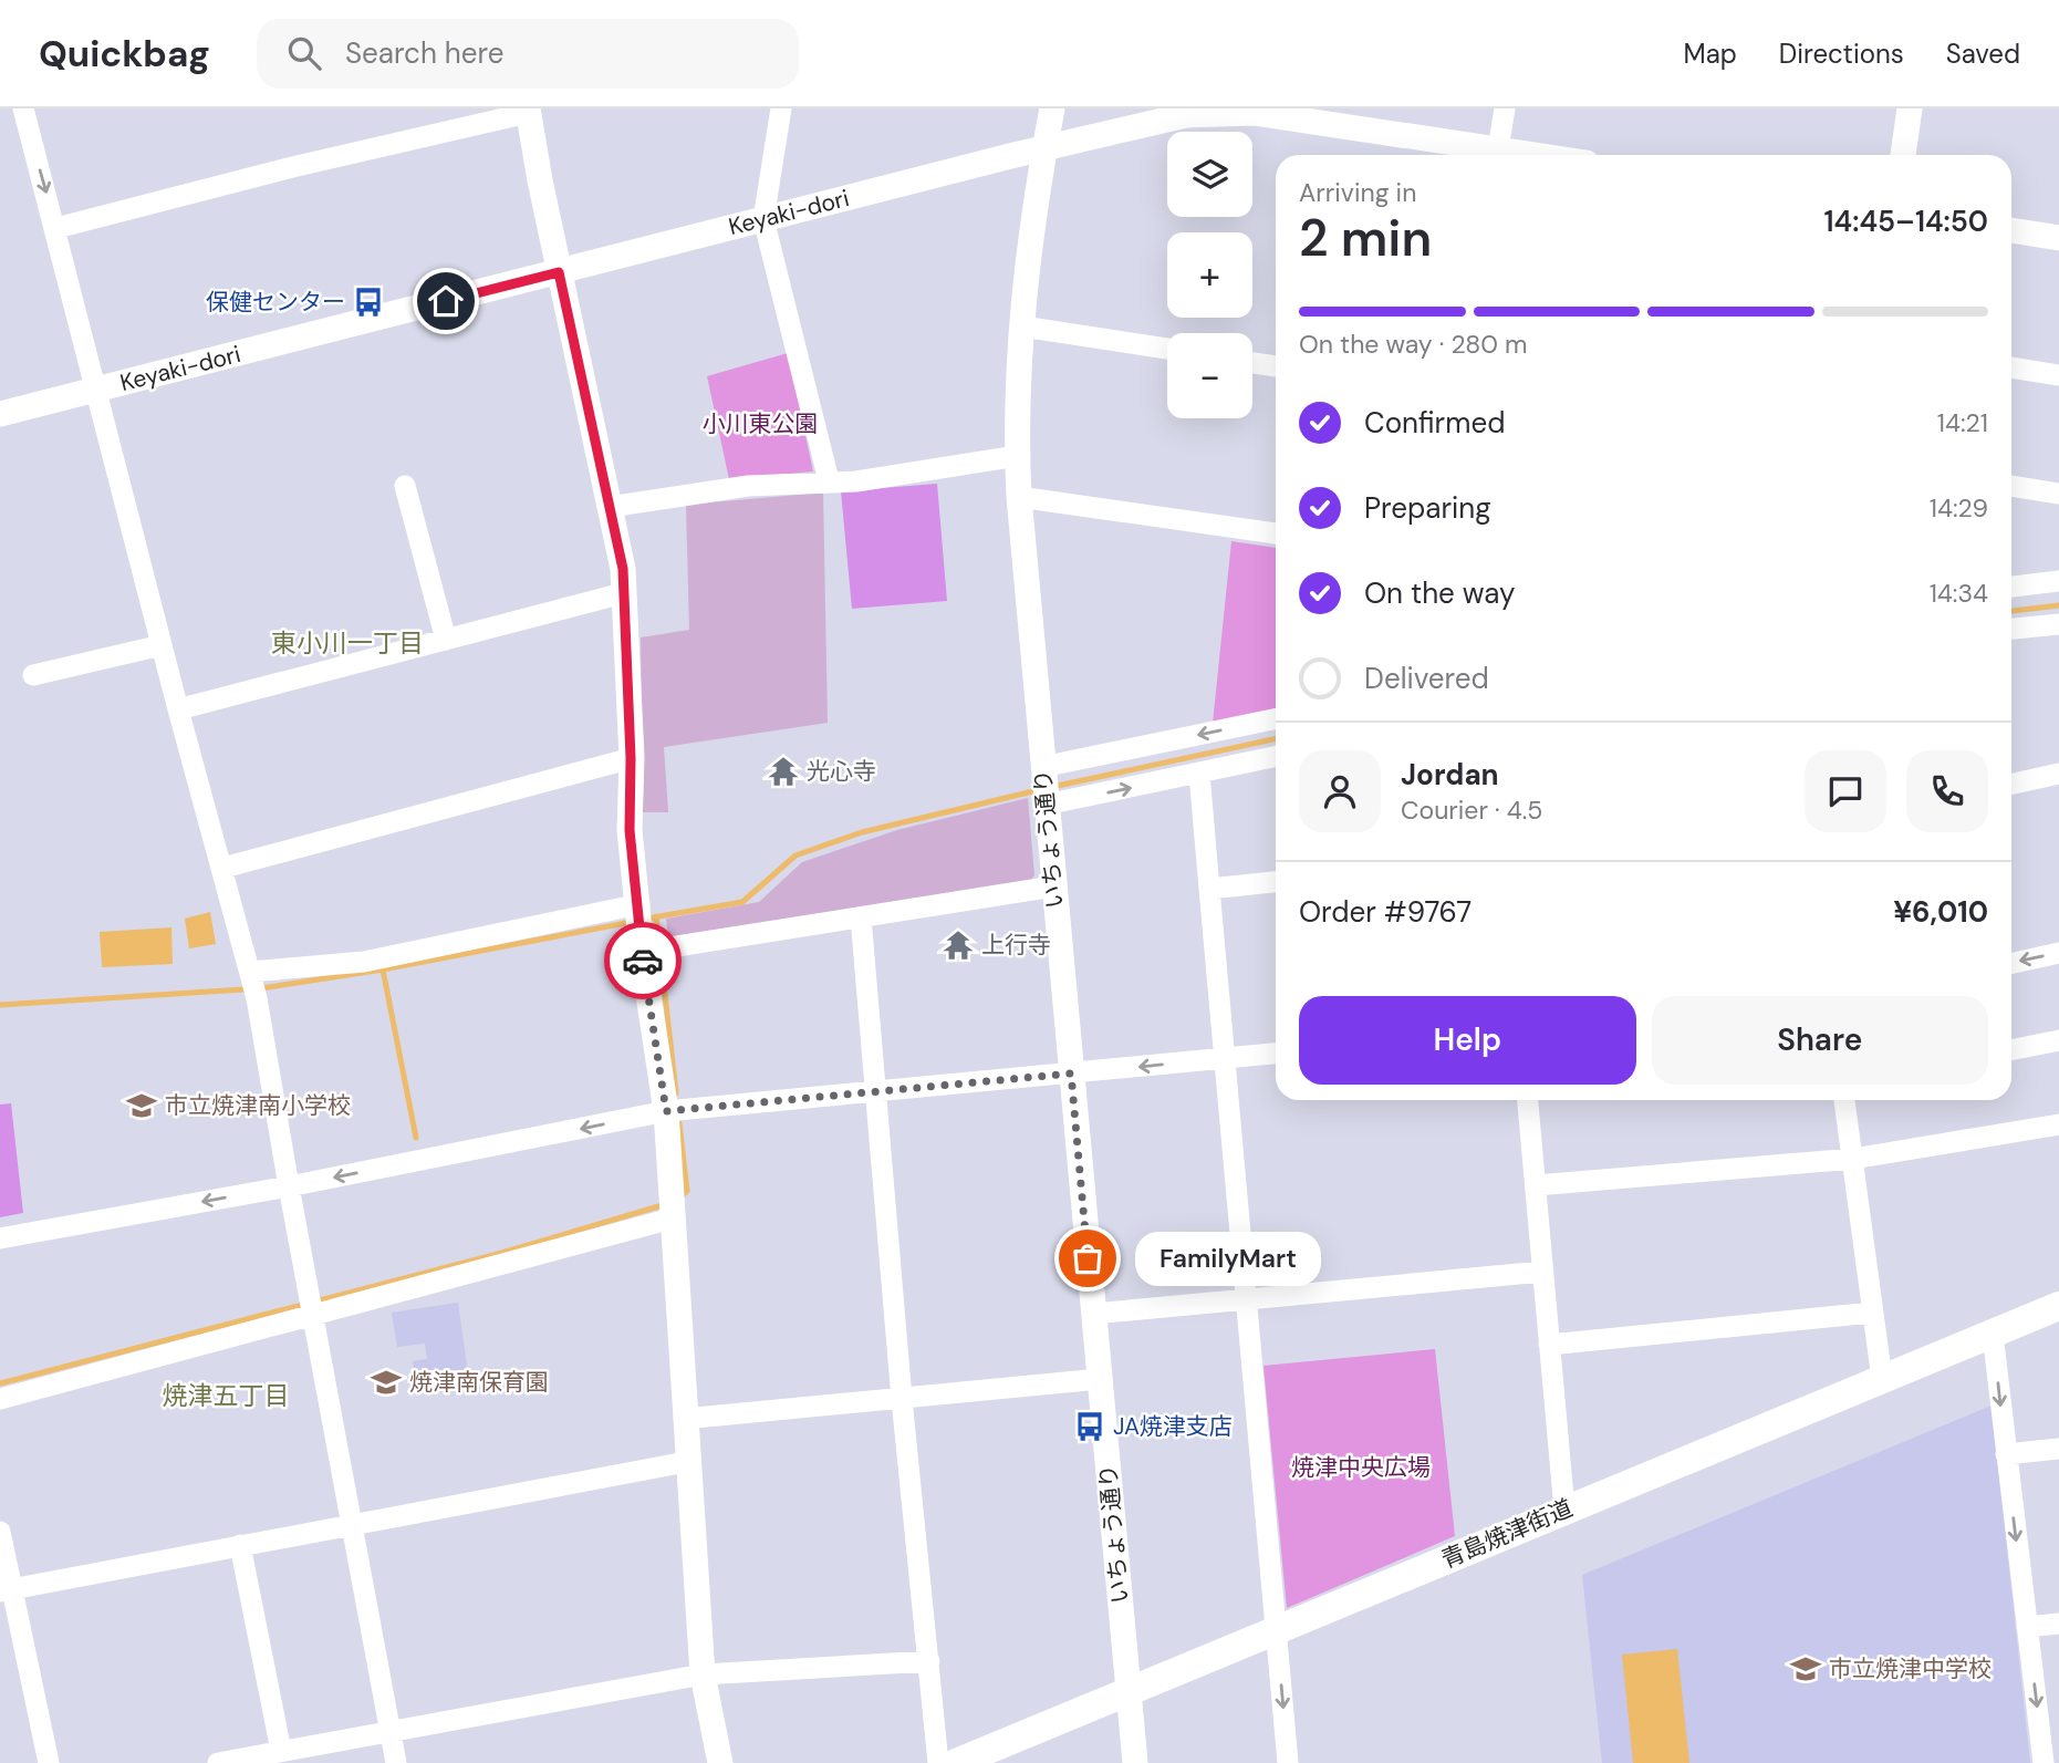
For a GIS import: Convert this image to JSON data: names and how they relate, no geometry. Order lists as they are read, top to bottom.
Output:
{
  "streets": {
    "main road": ["青島焼津街道"],
    "street": ["Keyaki-dori", "いちょう通り"]
  },
  "crossings": [
    ["Keyaki-dori", "いちょう通り"],
    ["いちょう通り", "青島焼津街道"]
  ],
  "districts": ["東小川一丁目", "焼津五丁目"],
  "parks": ["小川東公園", "焼津中央広場"],
  "places": {
    "bus stop": ["保健センター", "JA焼津支店"],
    "temple": ["光心寺", "上行寺"],
    "school or university": ["市立焼津南小学校", "焼津南保育園", "市立焼津中学校"],
    "other": ["FamilyMart"]
  },
  "page": {
    "header": "Quickbag",
    "search": "Search here",
    "nav": ["Map", "Directions", "Saved"],
    "map_buttons": ["+", "−"],
    "heading": ["2 min", "Arriving in", "14:45–14:50"],
    "panel": [
      "Jordan",
      "Courier · 4.5",
      "Order #9767",
      "¥6,010"
    ],
    "bar": "On the way · 280 m",
    "list": [
      ["Confirmed", "14:21"],
      ["Preparing", "14:29"],
      ["On the way", "14:34"],
      "Delivered"
    ],
    "buttons": ["Help", "Share"],
    "bubble": "FamilyMart"
  }
}
